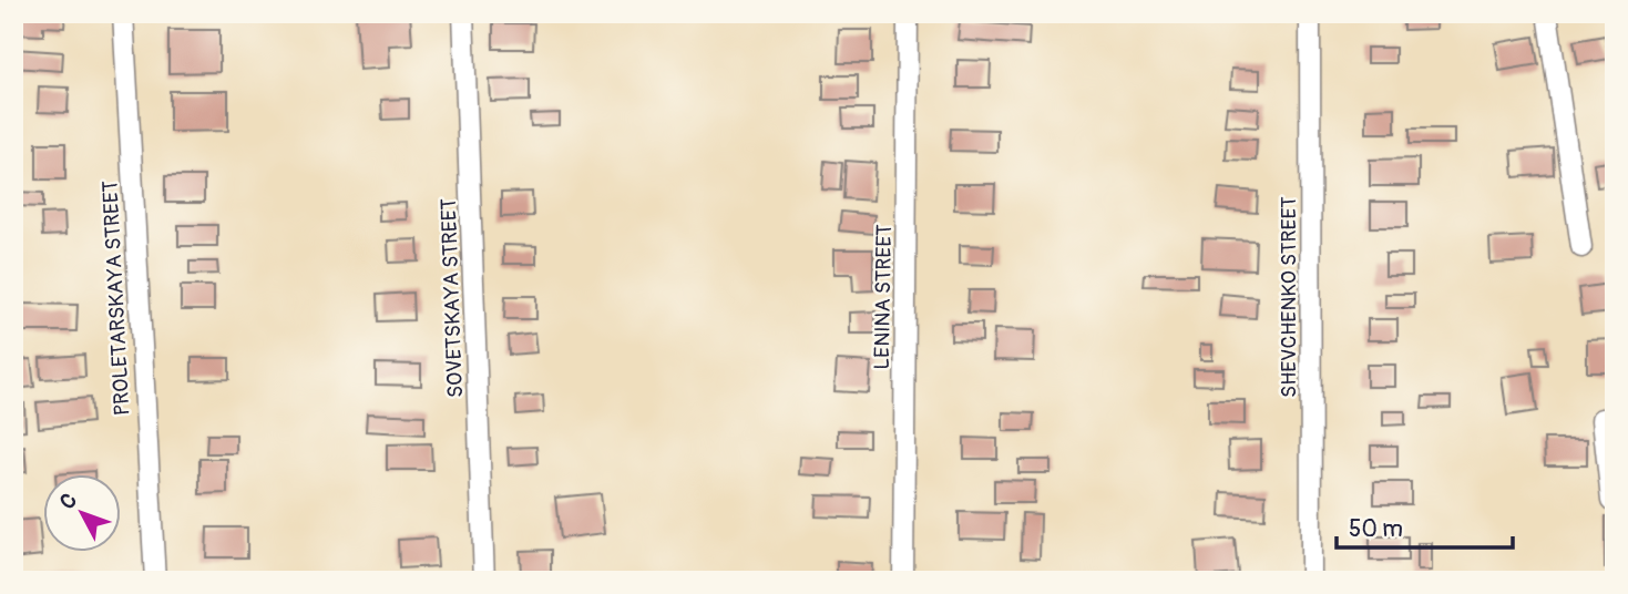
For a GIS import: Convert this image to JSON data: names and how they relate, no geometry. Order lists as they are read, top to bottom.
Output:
{
  "streets": {
    "street": [
      "LENINA STREET",
      "SHEVCHENKO STREET",
      "PROLETARSKAYA STREET",
      "SOVETSKAYA STREET"
    ]
  },
  "scale_bar": "50 m",
  "north": "top left"
}
